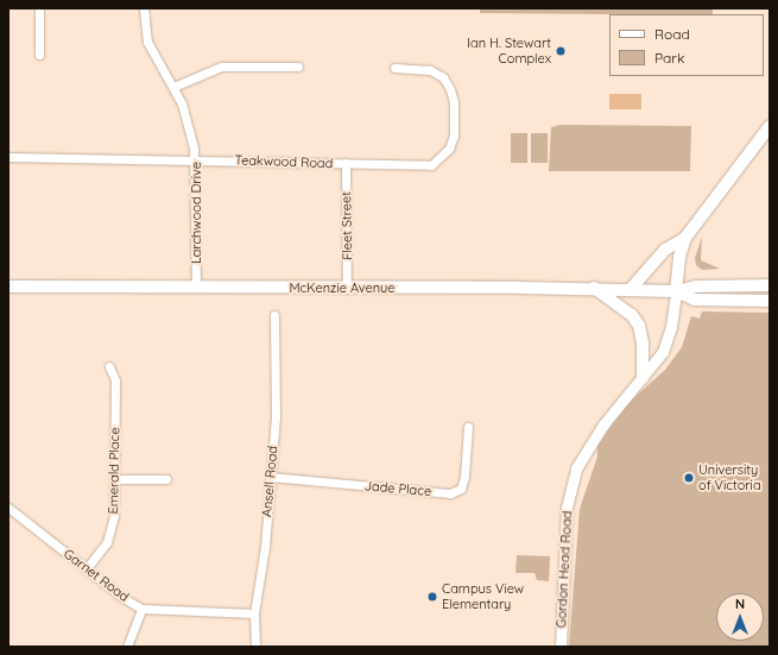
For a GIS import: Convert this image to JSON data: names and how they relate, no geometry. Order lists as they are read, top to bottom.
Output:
{
  "streets": {
    "main road": ["McKenzie Avenue", "Gordon Head Road"],
    "street": [
      "Teakwood Road",
      "Larchwood Drive",
      "Fleet Street",
      "Emerald Place",
      "Ansell Road",
      "Jade Place",
      "Garnet Road"
    ]
  },
  "crossings": [
    ["Teakwood Road", "Larchwood Drive"],
    ["Teakwood Road", "Fleet Street"],
    ["Larchwood Drive", "McKenzie Avenue"],
    ["Fleet Street", "McKenzie Avenue"],
    ["McKenzie Avenue", "Gordon Head Road"],
    ["Emerald Place", "Garnet Road"],
    ["Ansell Road", "Jade Place"],
    ["Ansell Road", "Garnet Road"]
  ],
  "places": ["Ian H. Stewart Complex", "University of Victoria", "Campus View Elementary"],
  "legend": ["Road", "Park"],
  "north": "top"
}
